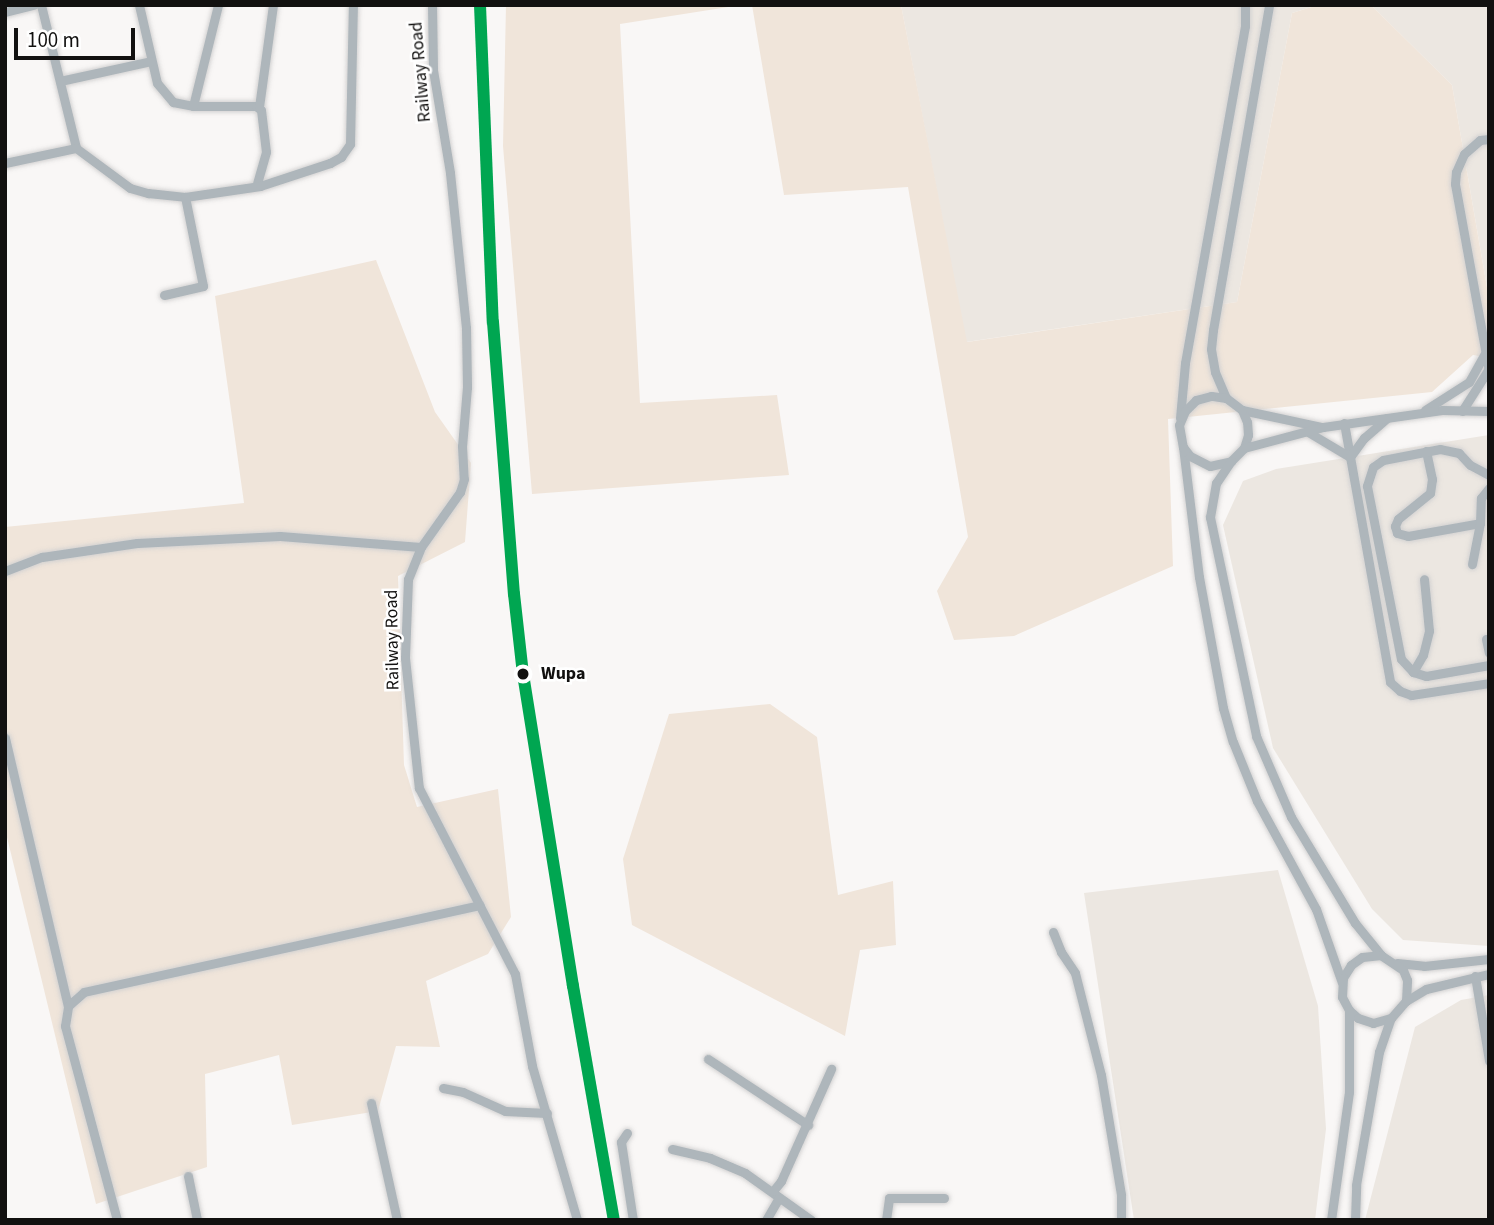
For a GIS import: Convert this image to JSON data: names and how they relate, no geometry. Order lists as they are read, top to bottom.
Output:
{
  "streets": {
    "street": ["Railway Road"]
  },
  "places": ["Wupa"],
  "scale_bar": "100 m"
}
